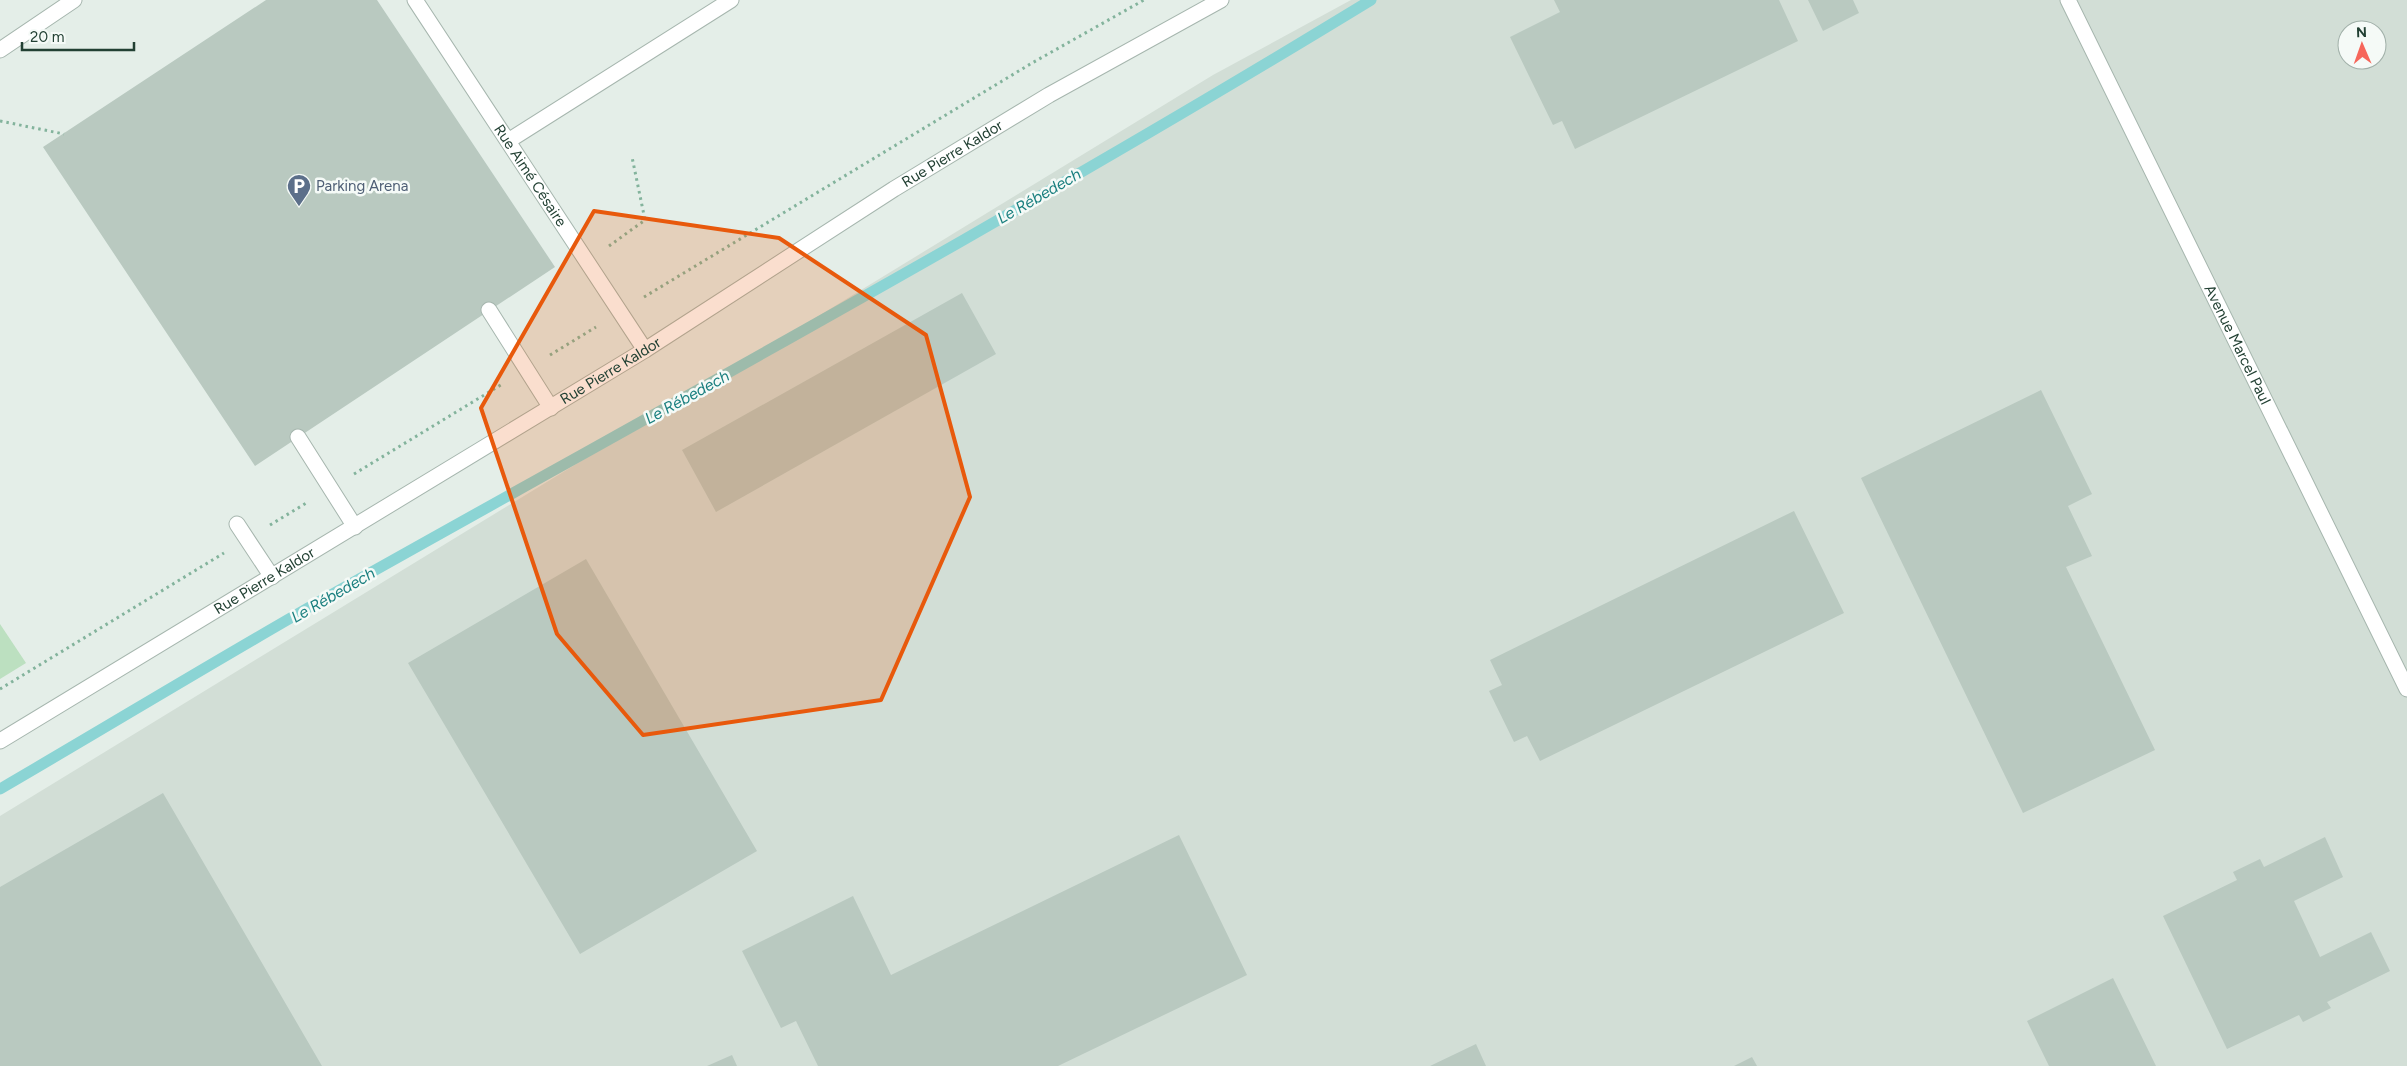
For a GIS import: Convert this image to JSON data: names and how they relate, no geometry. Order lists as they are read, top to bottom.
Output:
{
  "streets": {
    "street": ["Rue Pierre Kaldor", "Rue Aimé Césaire", "Avenue Marcel Paul"]
  },
  "crossings": [
    ["Rue Pierre Kaldor", "Rue Aimé Césaire"]
  ],
  "water": ["Le Rébedech"],
  "places": {
    "parking": ["Parking Arena"]
  },
  "scale_bar": "20 m",
  "north": "top"
}
